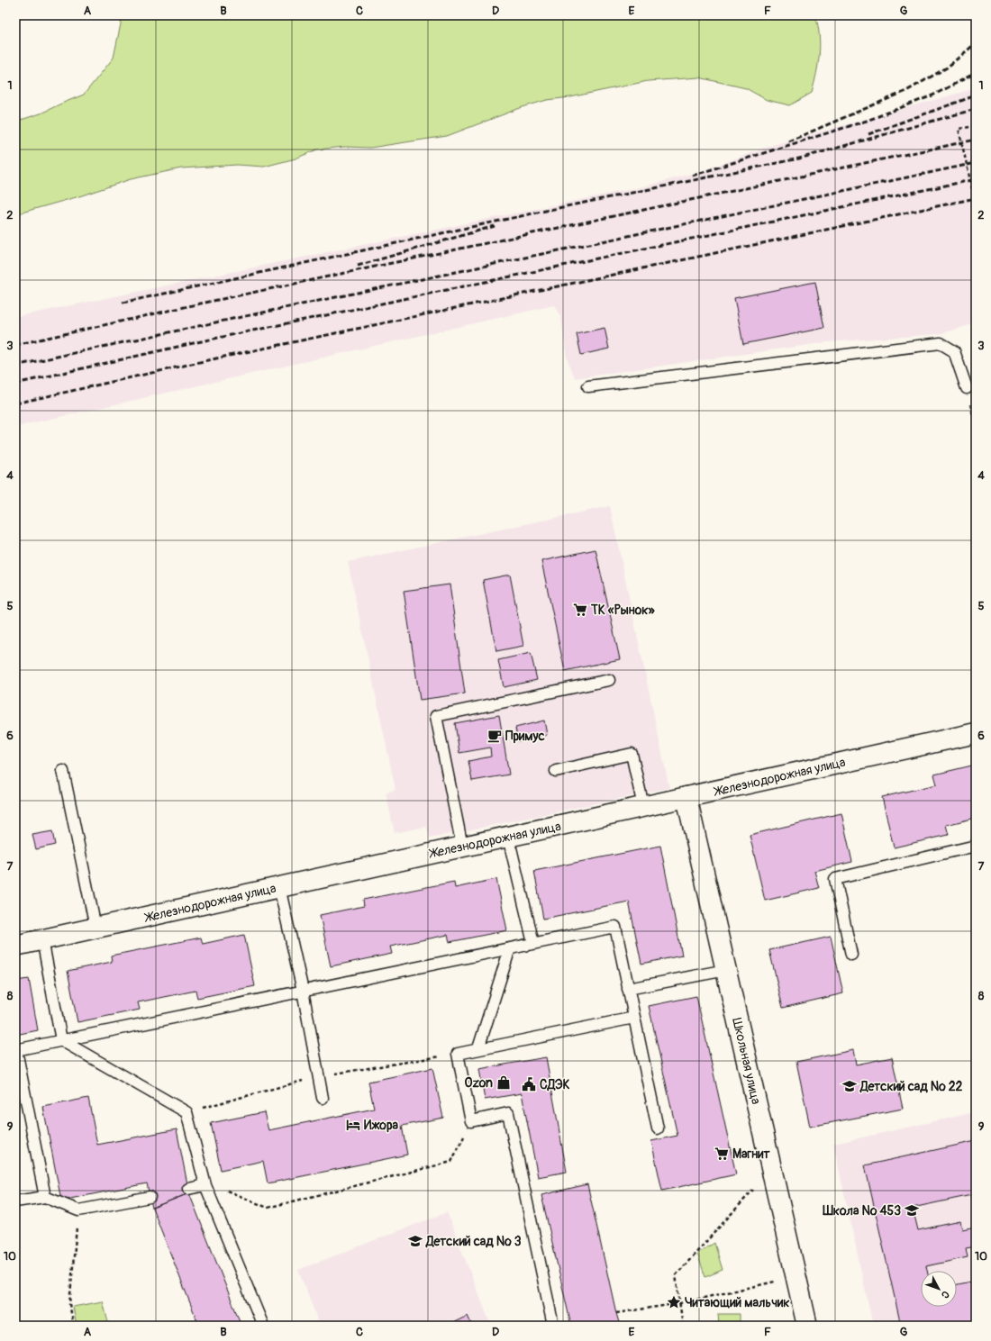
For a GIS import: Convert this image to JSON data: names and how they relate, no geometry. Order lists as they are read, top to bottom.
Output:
{
  "streets": {
    "street": ["Железнодорожная улица", "Школьная улица"]
  },
  "crossings": [
    ["Железнодорожная улица", "Школьная улица"]
  ],
  "places": {
    "supermarket": ["ТК «Рынок»", "Магнит"],
    "cafe": ["Примус"],
    "shop": ["Ozon"],
    "public building": ["СДЭК"],
    "school or university": ["Детский сад № 22", "Школа № 453", "Детский сад № 3"],
    "hotel": ["Ижора"],
    "place": ["Читающий мальчик"]
  },
  "north": "bottom right",
  "grid": {
    "columns": [
      "A",
      "B",
      "C",
      "D",
      "E",
      "F",
      "G"
    ],
    "rows": [
      "1",
      "2",
      "3",
      "4",
      "5",
      "6",
      "7",
      "8",
      "9",
      "10"
    ]
  }
}
